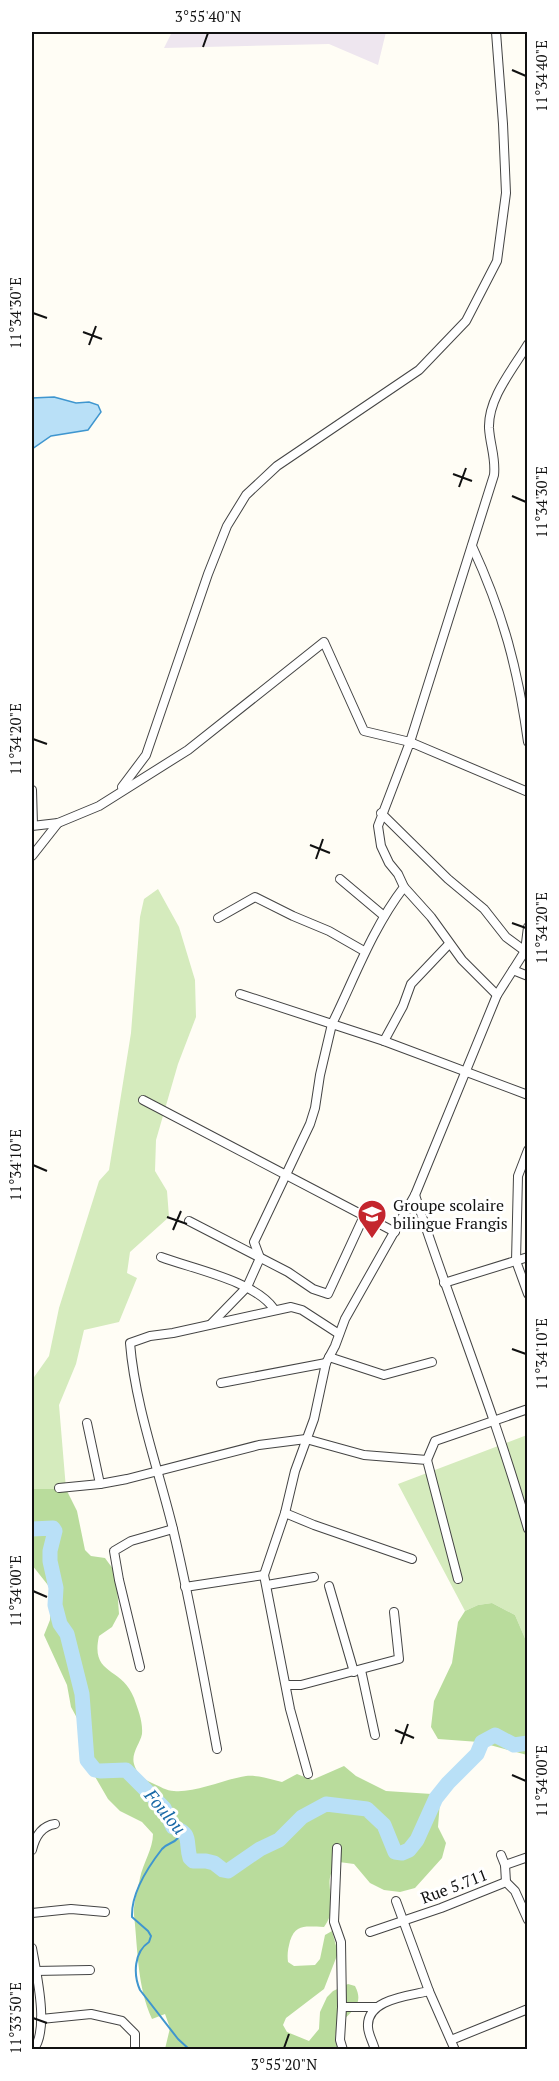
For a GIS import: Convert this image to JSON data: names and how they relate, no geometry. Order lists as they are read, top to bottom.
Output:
{
  "streets": {
    "street": ["Rue 5.711"]
  },
  "water": ["Foulou"],
  "places": {
    "school or university": ["Groupe scolaire bilingue Frangis"]
  },
  "coordinates": [
    "3°55'40\"N",
    "11°34'40\"E",
    "11°34'30\"E",
    "11°34'20\"E",
    "11°34'10\"E",
    "11°34'00\"E",
    "11°33'50\"E",
    "3°55'20\"N"
  ]
}
